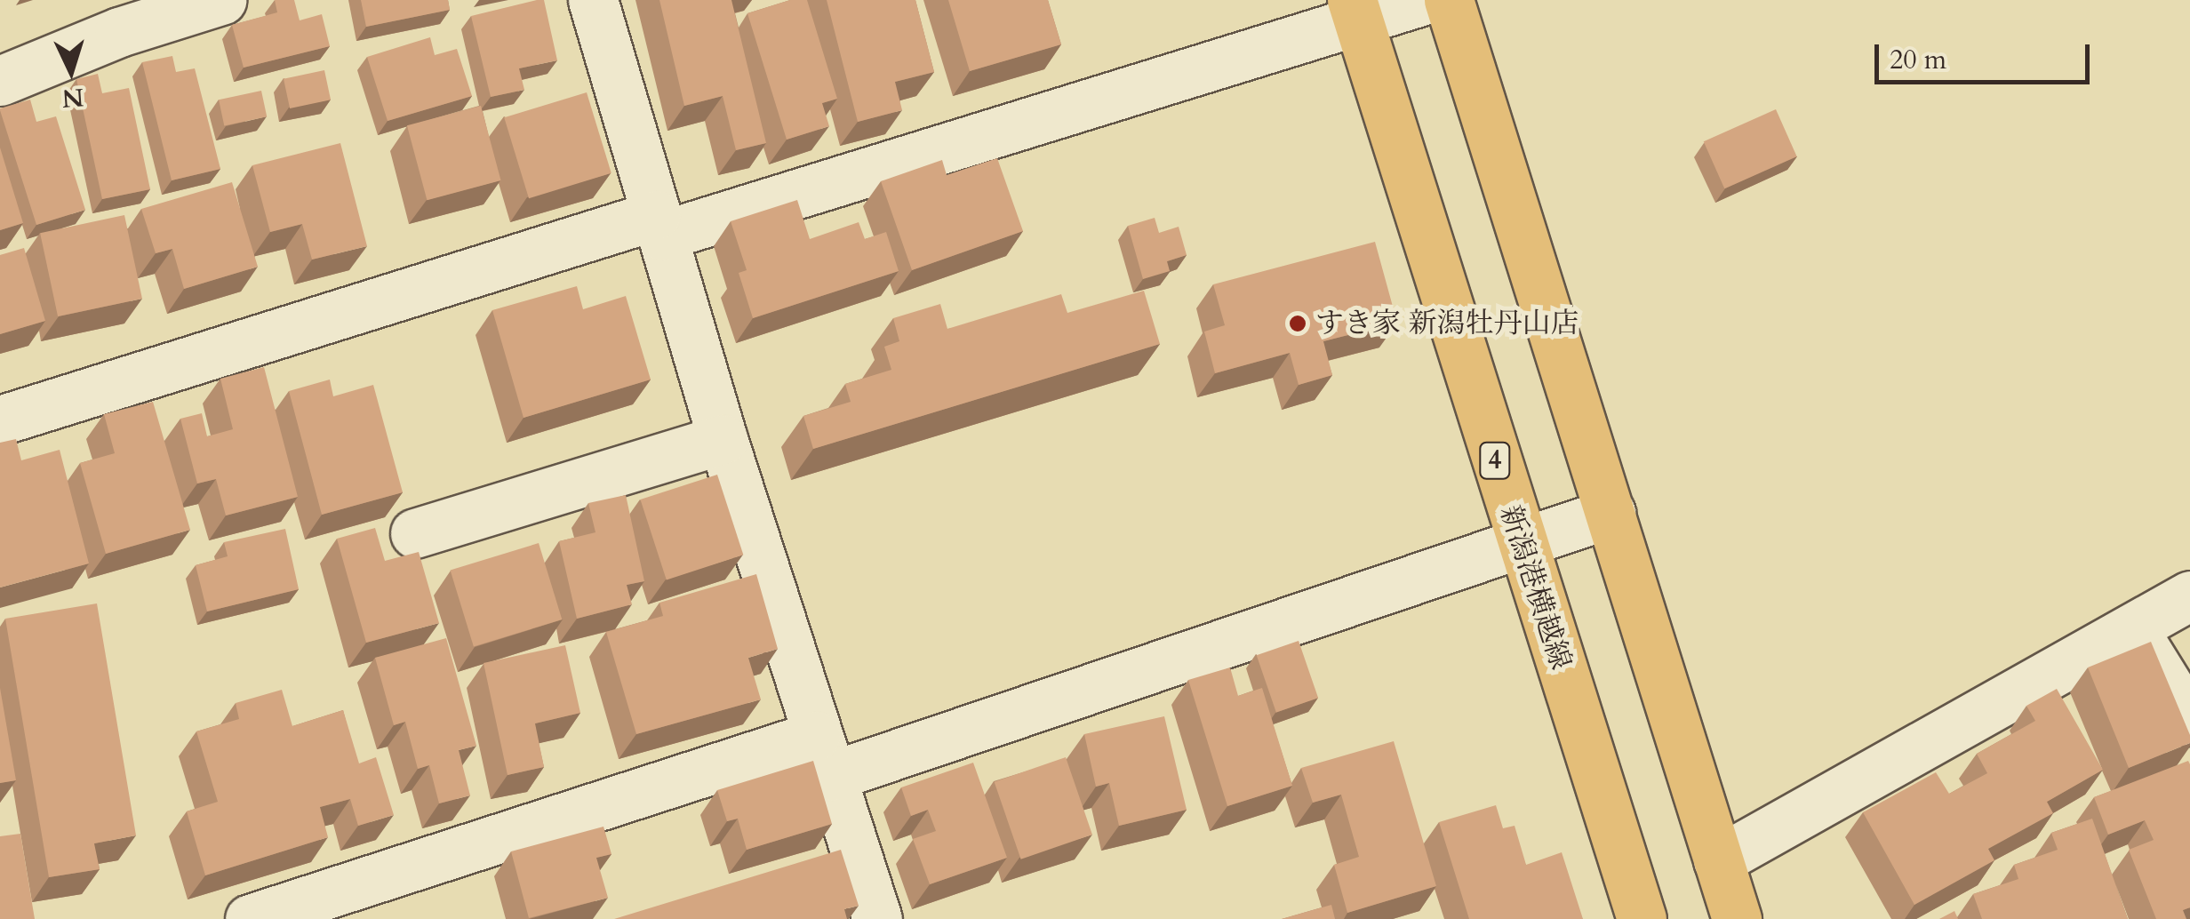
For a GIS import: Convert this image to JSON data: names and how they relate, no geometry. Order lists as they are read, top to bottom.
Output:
{
  "streets": {
    "main road": ["4", "新潟港横越線"]
  },
  "places": ["すき家 新潟牡丹山店"],
  "scale_bar": "20 m",
  "north": "bottom"
}
